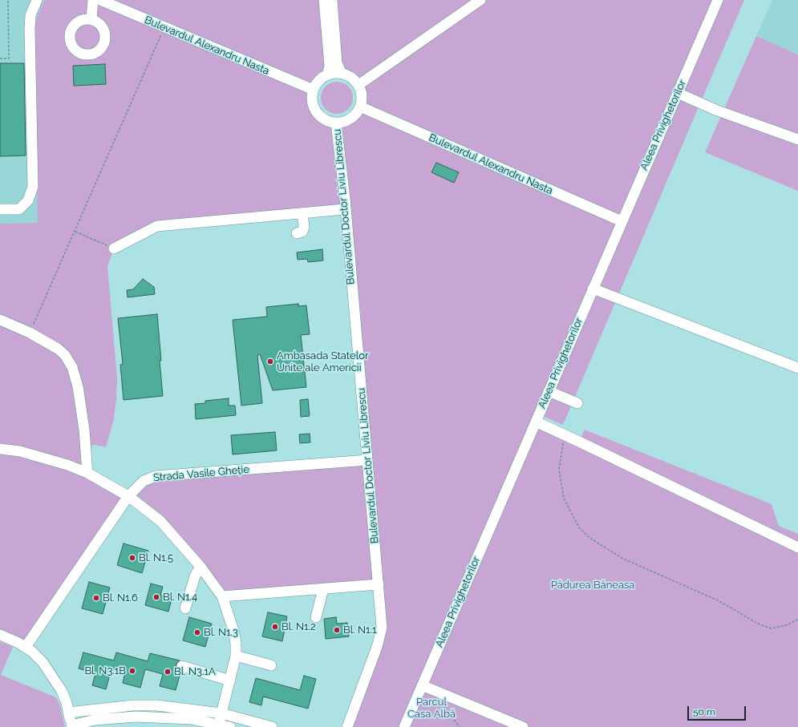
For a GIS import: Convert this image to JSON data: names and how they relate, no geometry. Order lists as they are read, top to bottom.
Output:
{
  "streets": {
    "street": [
      "Bulevardul Alexandru Nasta",
      "Aleea Privighetorilor",
      "Bulevardul Doctor Liviu Librescu",
      "Strada Vasile Gheție"
    ]
  },
  "crossings": [
    ["Bulevardul Alexandru Nasta", "Aleea Privighetorilor"],
    ["Bulevardul Alexandru Nasta", "Bulevardul Doctor Liviu Librescu"],
    ["Bulevardul Doctor Liviu Librescu", "Strada Vasile Gheție"]
  ],
  "parks": ["Pădurea Băneasa", "Parcul Casa Albă"],
  "places": [
    "Ambasada Statelor Unite ale Americii",
    "Bl. N1.5",
    "Bl. N1.4",
    "Bl. N1.6",
    "Bl. N1.2",
    "Bl. N1.1",
    "Bl. N1.3",
    "Bl. N3.1B",
    "Bl. N3.1A"
  ],
  "scale_bar": "50 m"
}
